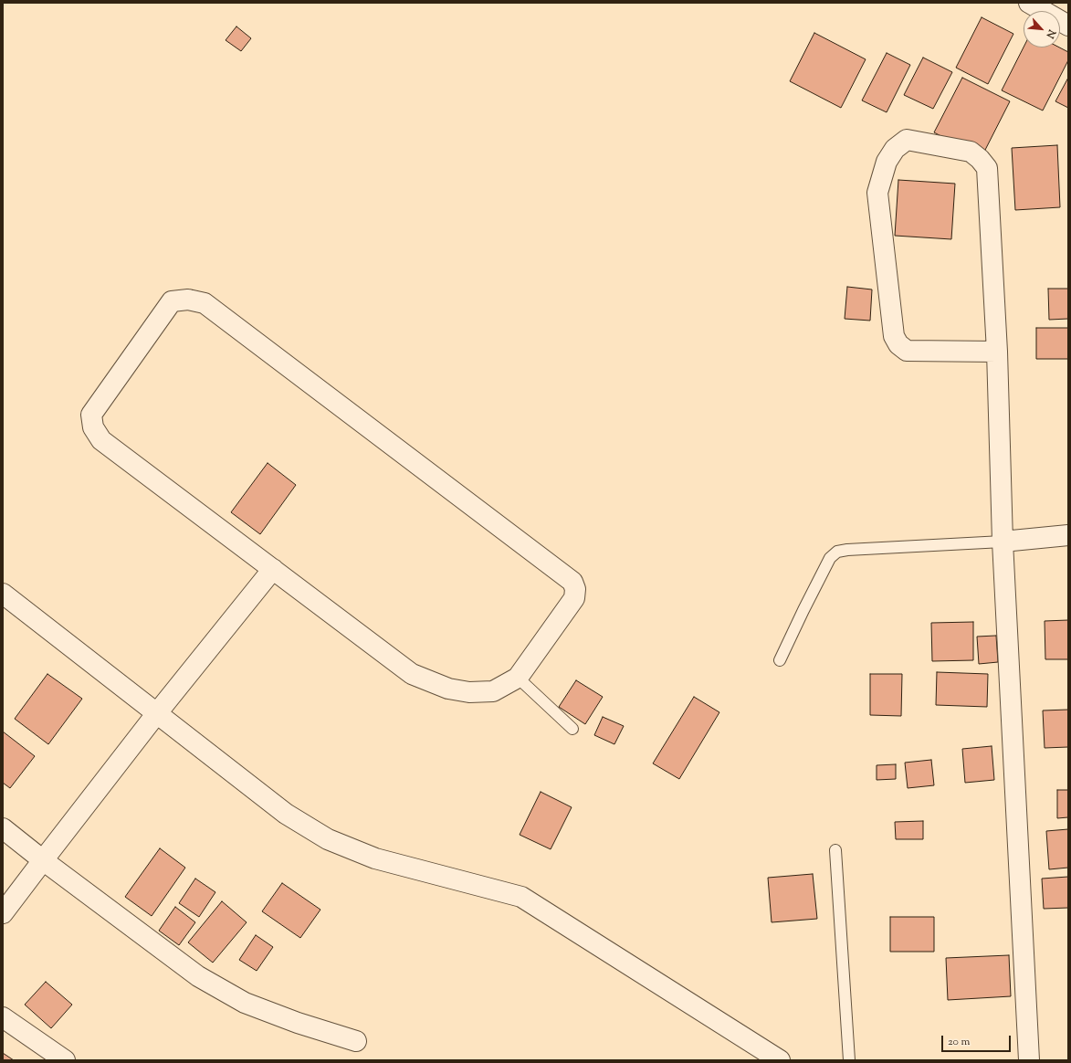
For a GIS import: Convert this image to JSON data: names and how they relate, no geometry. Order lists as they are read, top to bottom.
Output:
{
  "scale_bar": "20 m",
  "north": "bottom right"
}
